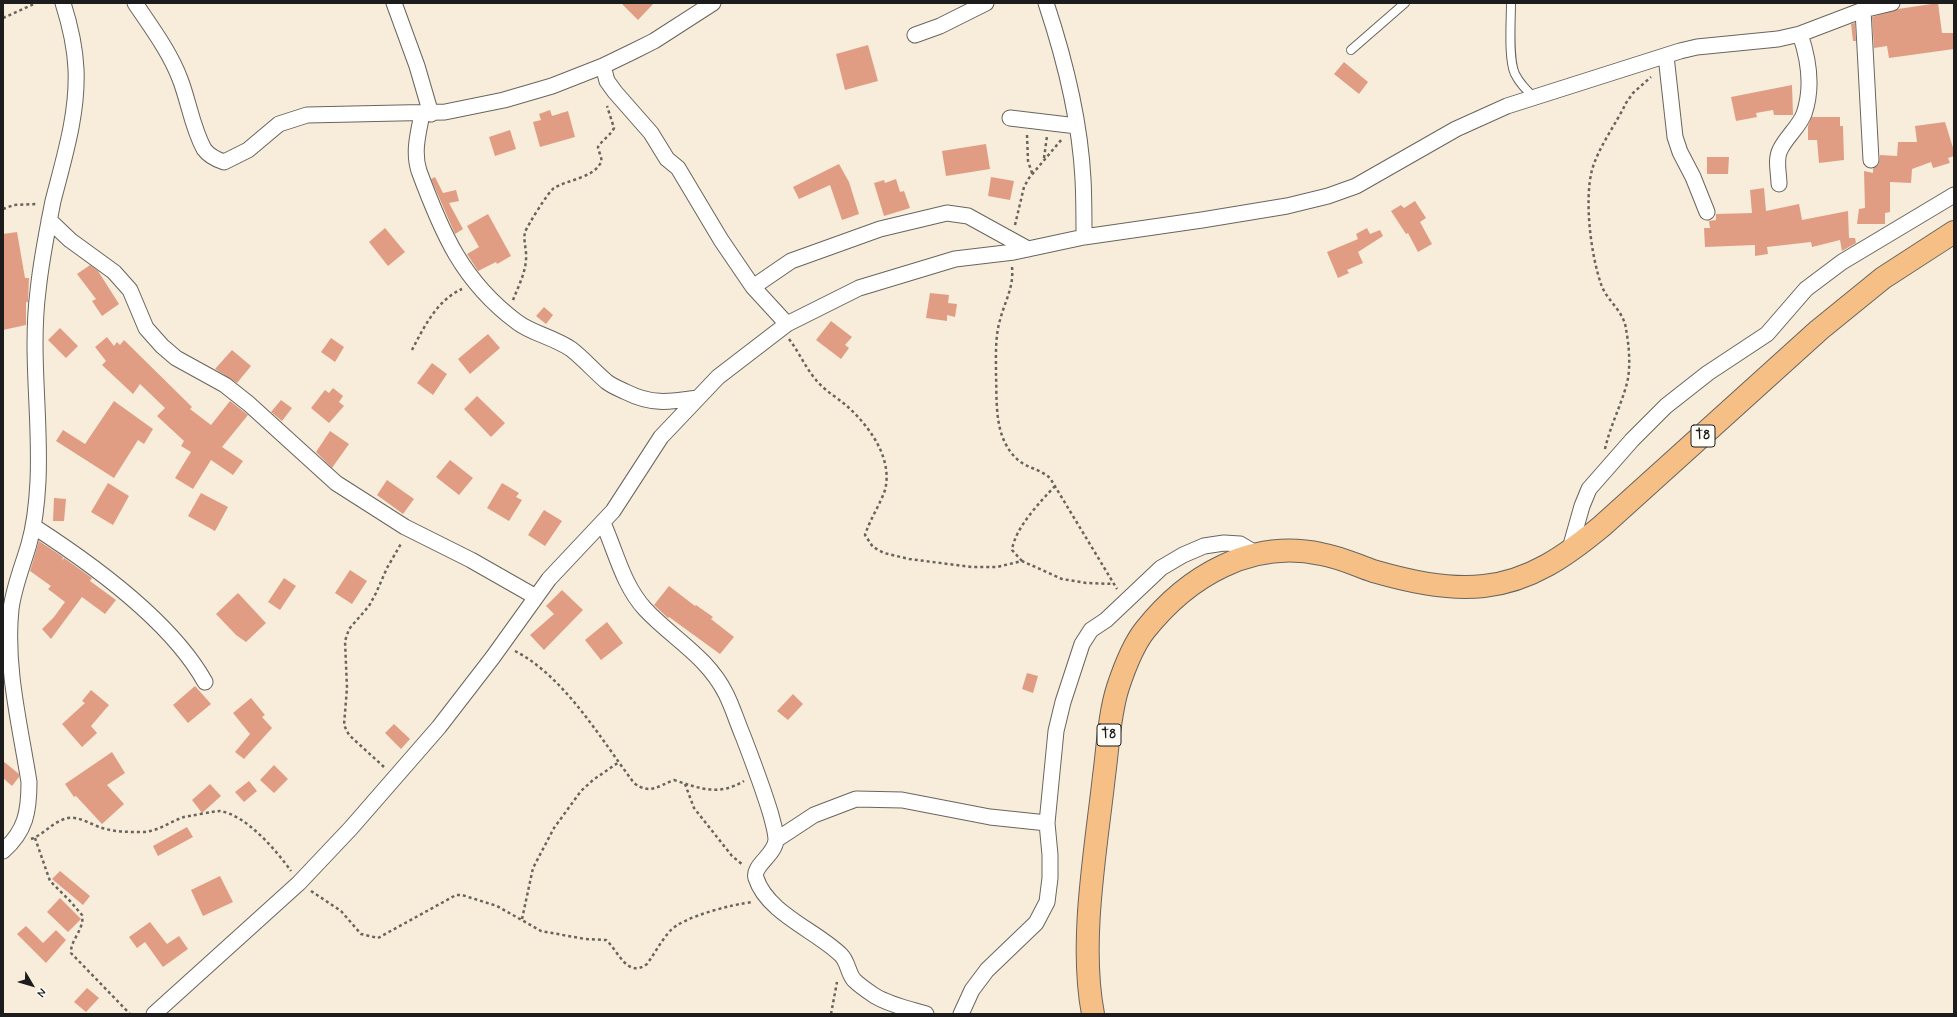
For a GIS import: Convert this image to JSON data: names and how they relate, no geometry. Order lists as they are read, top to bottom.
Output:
{
  "streets": {
    "highway": ["T8"]
  },
  "north": "bottom right"
}
